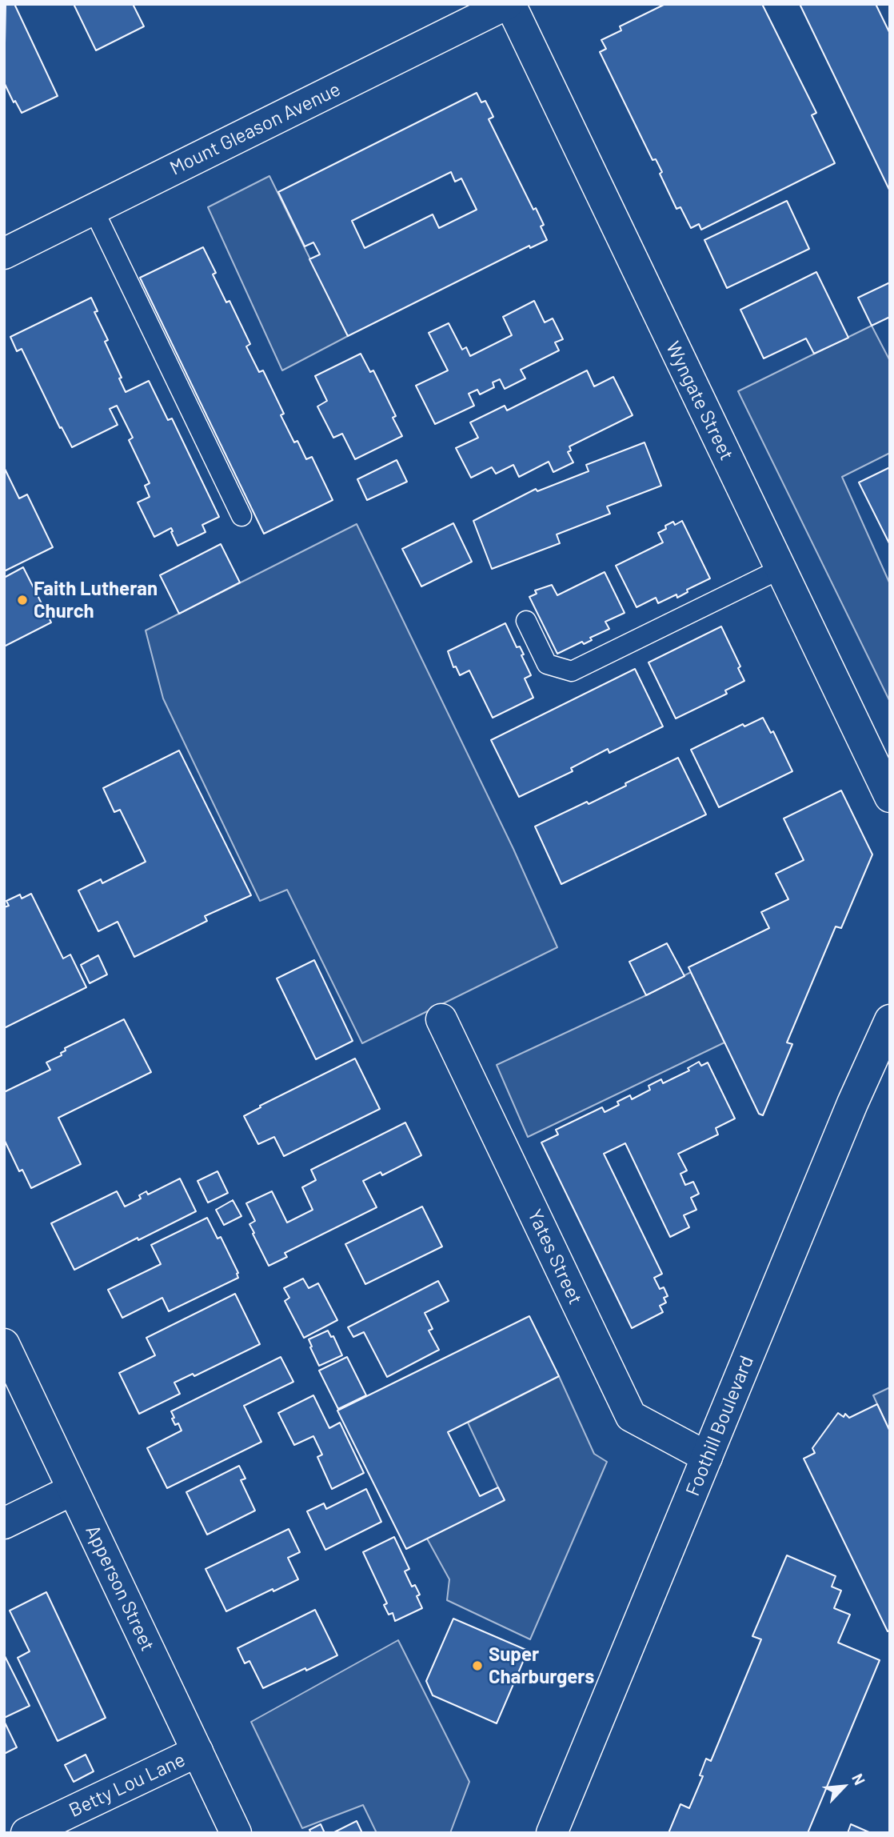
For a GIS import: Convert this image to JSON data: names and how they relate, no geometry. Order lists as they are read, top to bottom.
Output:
{
  "streets": {
    "street": [
      "Mount Gleason Avenue",
      "Wyngate Street",
      "Yates Street",
      "Foothill Boulevard",
      "Apperson Street",
      "Betty Lou Lane"
    ]
  },
  "crossings": [
    ["Mount Gleason Avenue", "Wyngate Street"],
    ["Yates Street", "Foothill Boulevard"],
    ["Apperson Street", "Betty Lou Lane"]
  ],
  "places": ["Faith Lutheran Church", "Super Charburgers"],
  "north": "top right"
}
